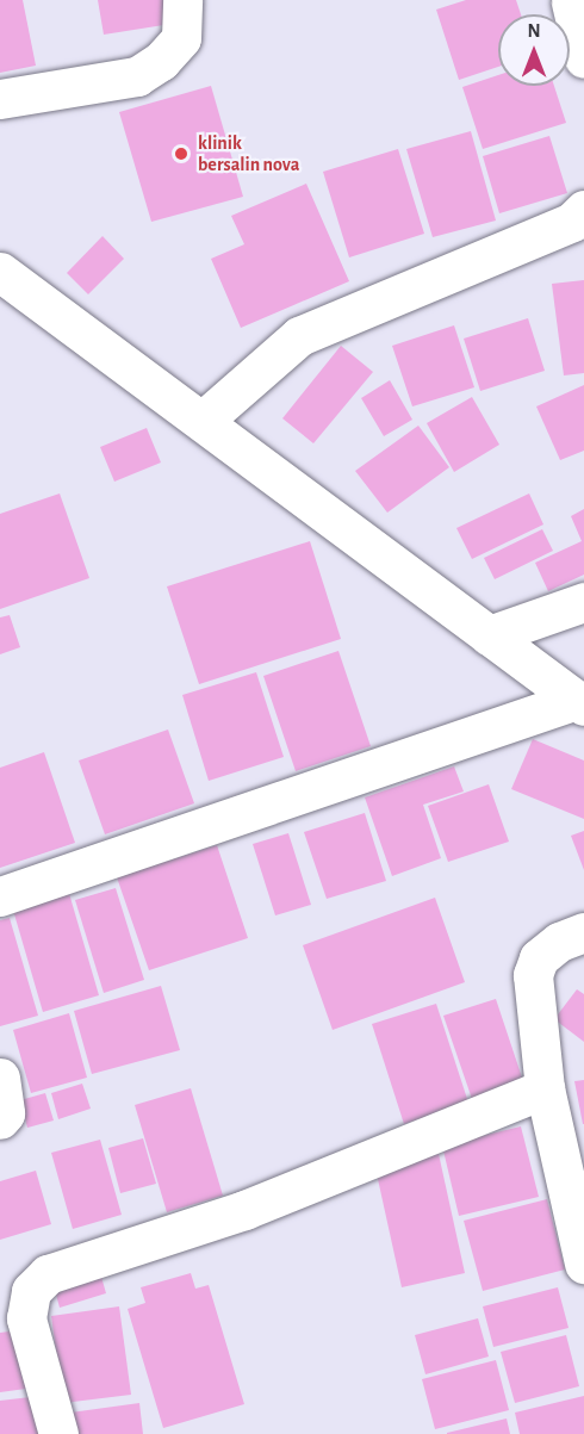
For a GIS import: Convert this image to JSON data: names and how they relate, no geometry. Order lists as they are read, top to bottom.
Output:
{
  "places": ["klinik bersalin nova"],
  "north": "top"
}
